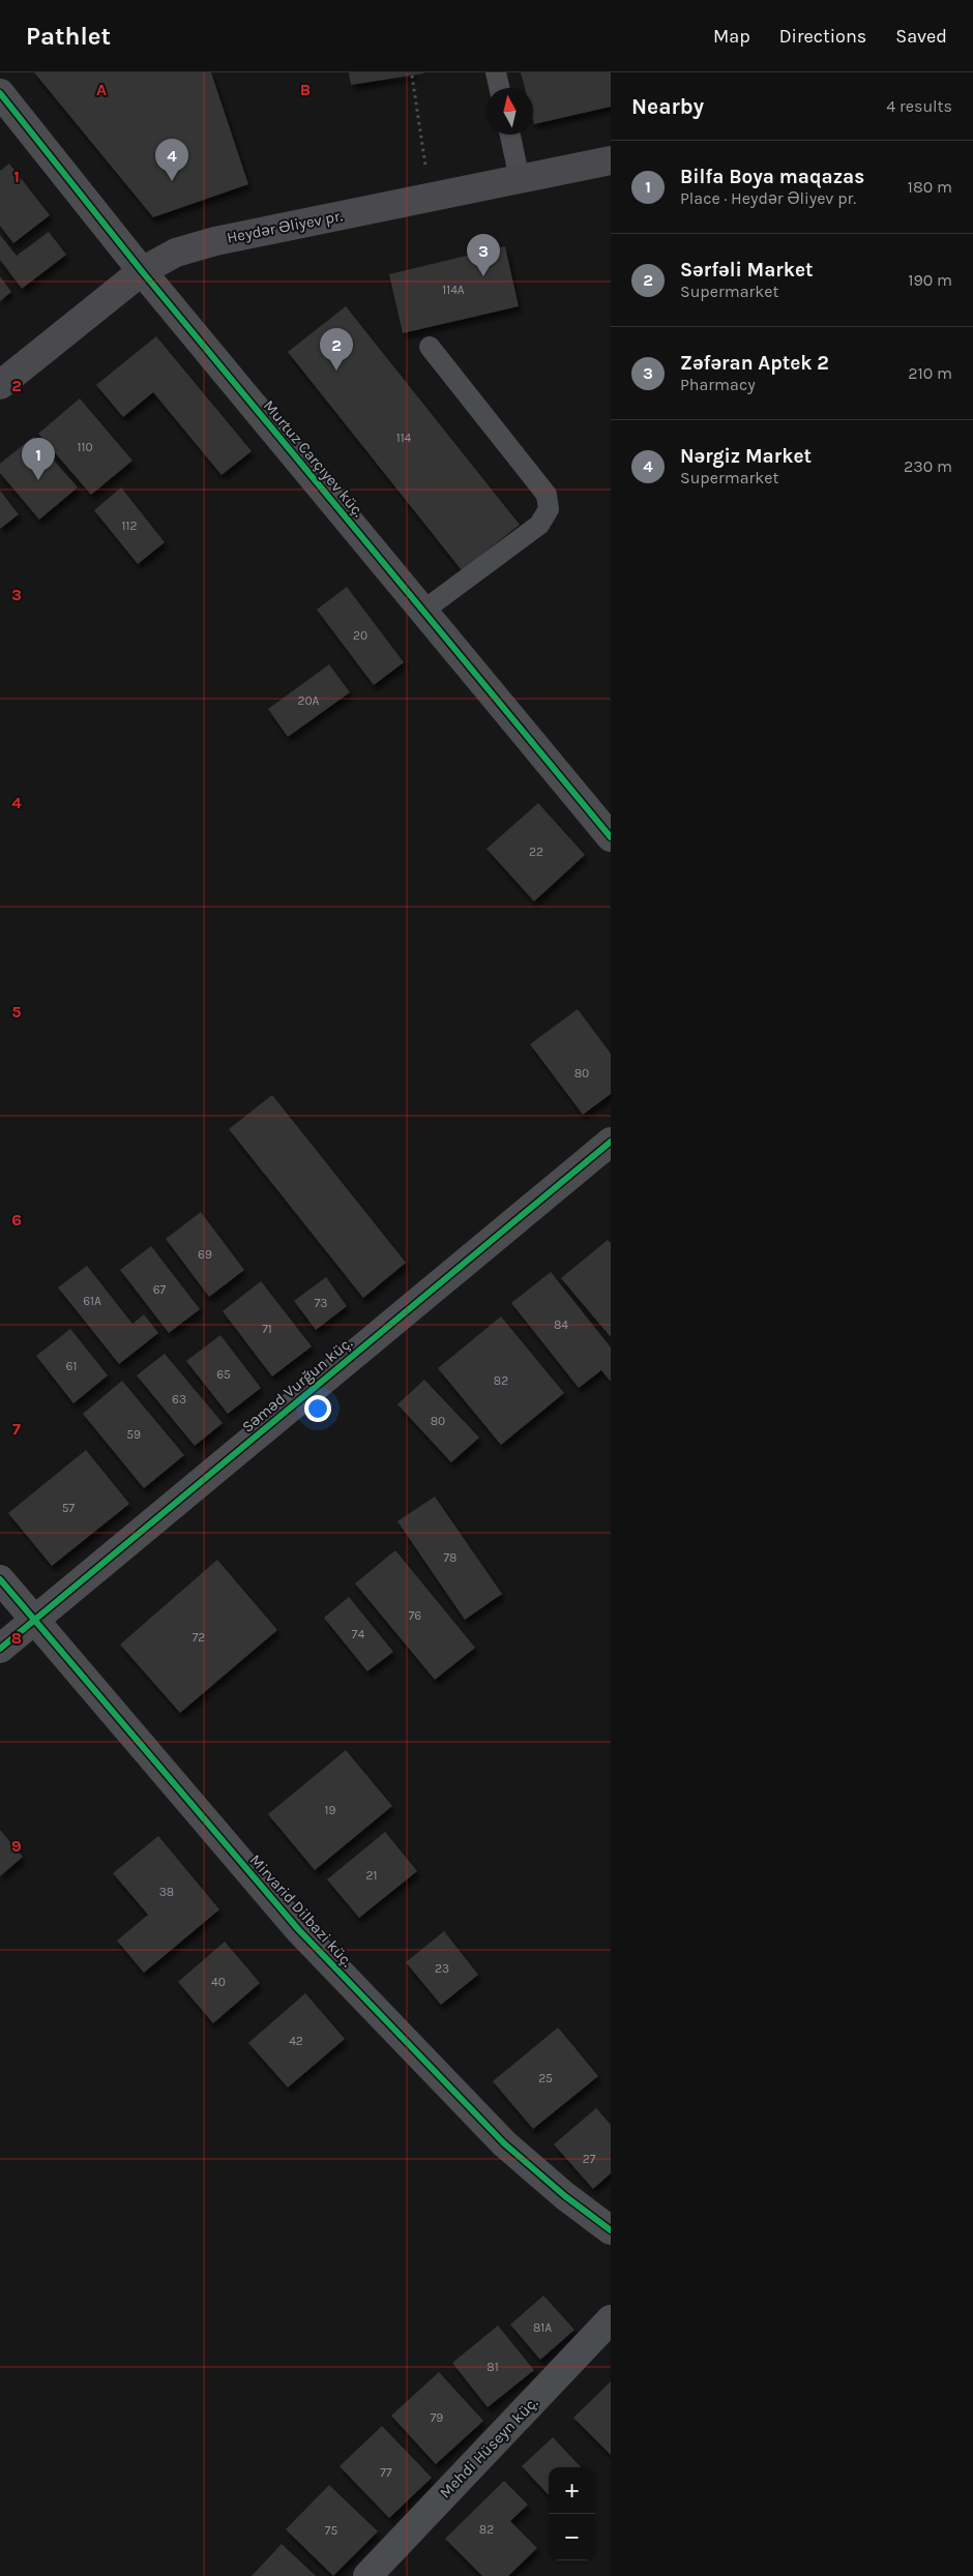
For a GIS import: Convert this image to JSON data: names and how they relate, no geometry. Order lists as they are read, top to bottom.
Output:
{
  "streets": {
    "main road": ["Heydər Əliyev pr."],
    "street": [
      "Murtuz Carçıyev küç.",
      "Səməd Vurğun küç.",
      "Mirvarid Dilbazi küç.",
      "Mehdi Hüseyn küç."
    ]
  },
  "crossings": [
    ["Heydər Əliyev pr.", "Murtuz Carçıyev küç."],
    ["Səməd Vurğun küç.", "Mirvarid Dilbazi küç."]
  ],
  "house_numbers": [
    "114A",
    "114",
    "110",
    "112",
    "20",
    "20A",
    "22",
    "80",
    "69",
    "67",
    "61A",
    "73",
    "84",
    "71",
    "61",
    "65",
    "82",
    "63",
    "80",
    "59",
    "57",
    "78",
    "76",
    "74",
    "72",
    "19",
    "21",
    "38",
    "23",
    "40",
    "42",
    "25",
    "27",
    "81A",
    "81",
    "79",
    "77",
    "82",
    "75"
  ],
  "north": "top",
  "page": {
    "header": "Pathlet",
    "nav": ["Map", "Directions", "Saved"],
    "heading": ["Nearby", "4 results"],
    "pins": [
      "4",
      "3",
      "2",
      "1"
    ],
    "list": [
      {
        "mark": "1",
        "name": "Bilfa Boya maqazas",
        "note": "Place · Heydər Əliyev pr.",
        "value": "180 m"
      },
      {
        "mark": "2",
        "name": "Sərfəli Market",
        "note": "Supermarket",
        "value": "190 m"
      },
      {
        "mark": "3",
        "name": "Zəfəran Aptek 2",
        "note": "Pharmacy",
        "value": "210 m"
      },
      {
        "mark": "4",
        "name": "Nərgiz Market",
        "note": "Supermarket",
        "value": "230 m"
      }
    ],
    "map_buttons": ["+", "−"]
  },
  "grid": {
    "columns": ["A", "B"],
    "rows": [
      "1",
      "2",
      "3",
      "4",
      "5",
      "6",
      "7",
      "8",
      "9"
    ]
  }
}
